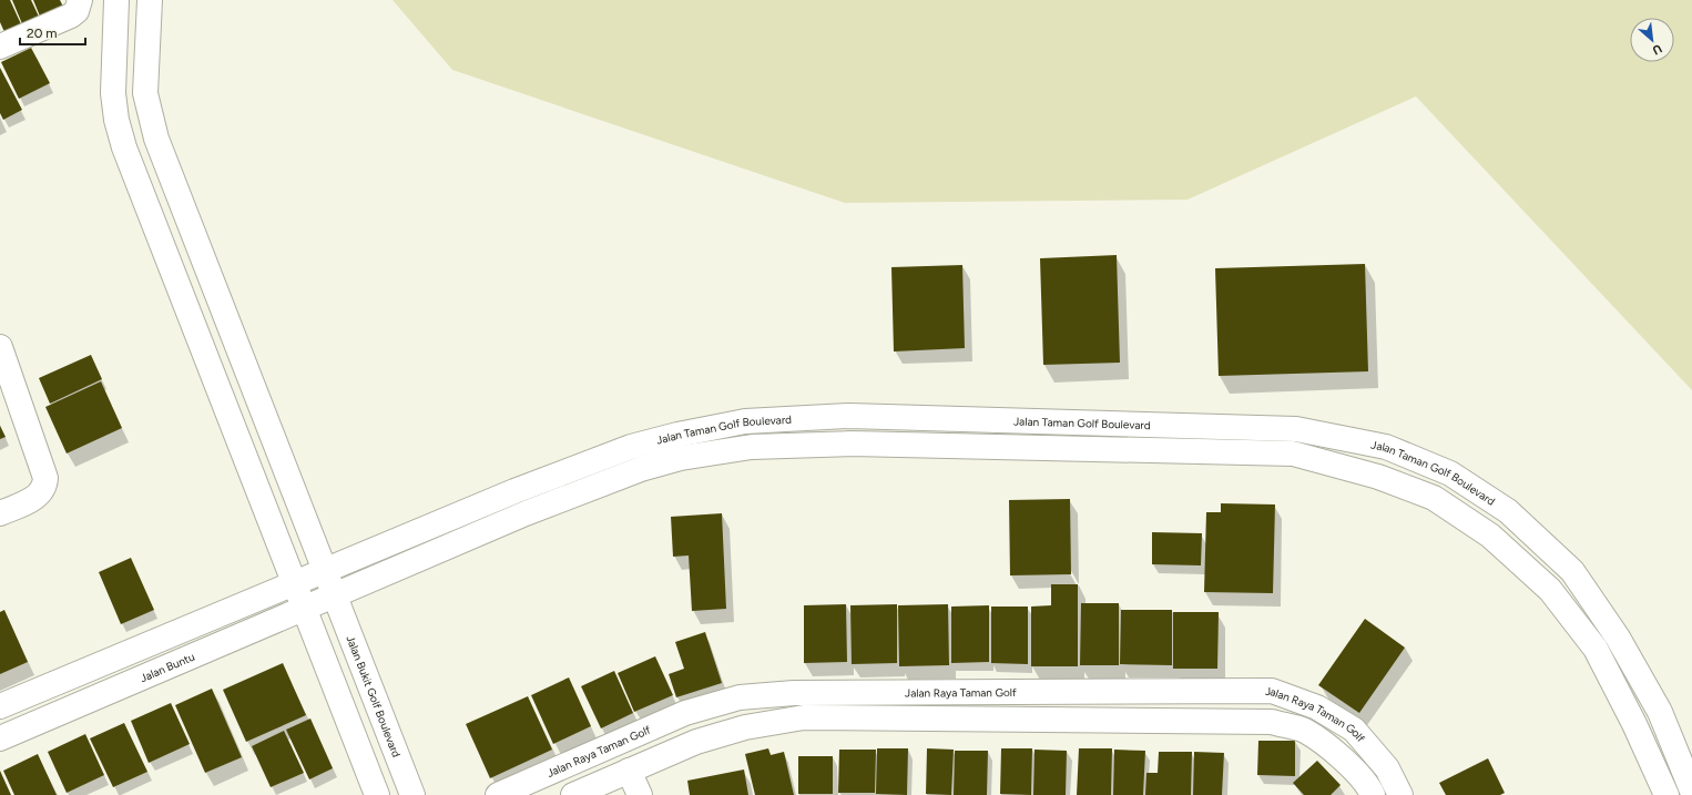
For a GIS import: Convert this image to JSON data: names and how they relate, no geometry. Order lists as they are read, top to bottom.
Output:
{
  "streets": {
    "street": [
      "Jalan Taman Golf Boulevard",
      "Jalan Buntu",
      "Jalan Raya Taman Golf",
      "Jalan Bukit Golf Boulevard"
    ]
  },
  "crossings": [
    ["Jalan Taman Golf Boulevard", "Jalan Buntu"],
    ["Jalan Taman Golf Boulevard", "Jalan Bukit Golf Boulevard"],
    ["Jalan Buntu", "Jalan Bukit Golf Boulevard"]
  ],
  "scale_bar": "20 m",
  "north": "bottom right"
}
